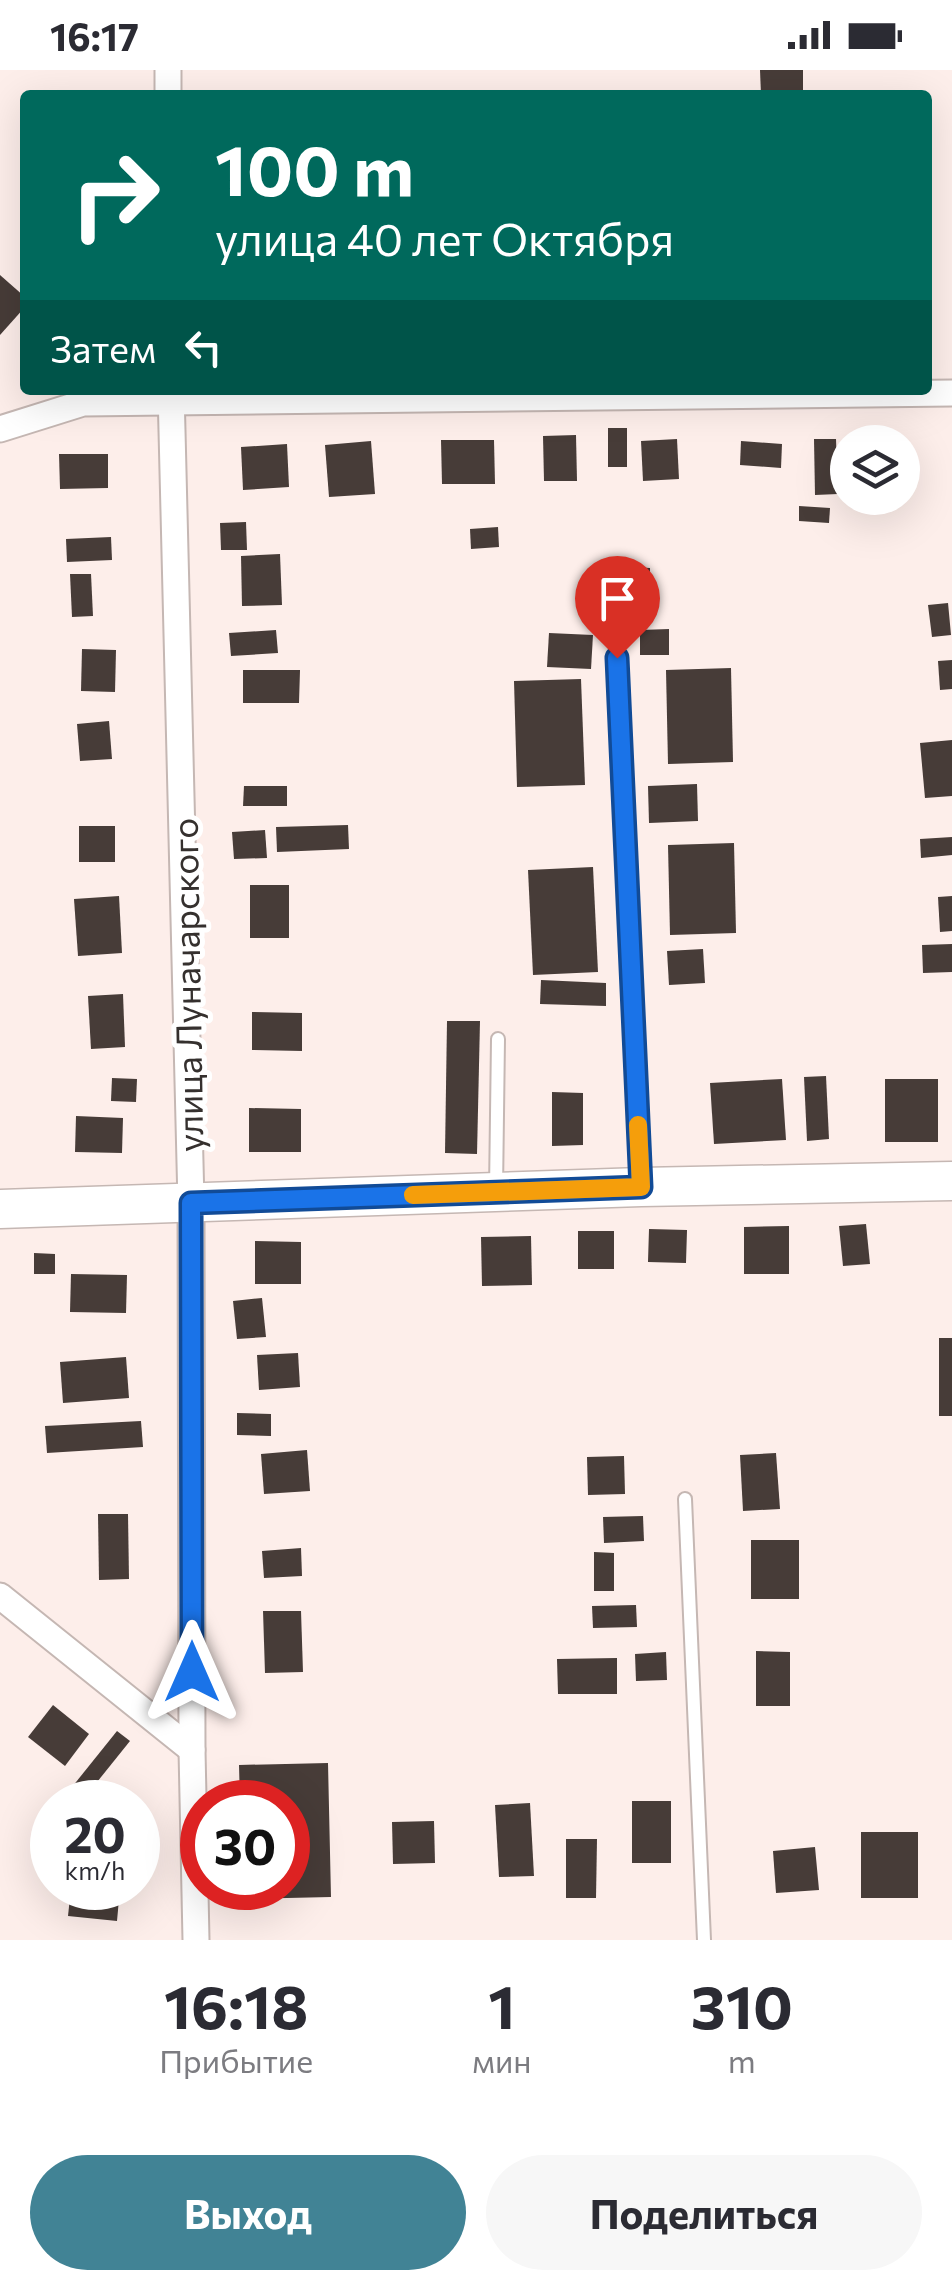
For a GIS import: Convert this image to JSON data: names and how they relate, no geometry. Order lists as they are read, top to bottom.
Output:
{
  "streets": {
    "street": ["улица Луначарского"]
  },
  "page": {
    "status": "16:17",
    "turn": ["100 m", "улица 40 лет Октября"],
    "then": "Затем",
    "speed": "20 km/h",
    "limit": "30",
    "eta": [
      "16:18",
      "Прибытие",
      "1",
      "мин",
      "310",
      "m"
    ],
    "buttons": ["Выход", "Поделиться"]
  }
}
